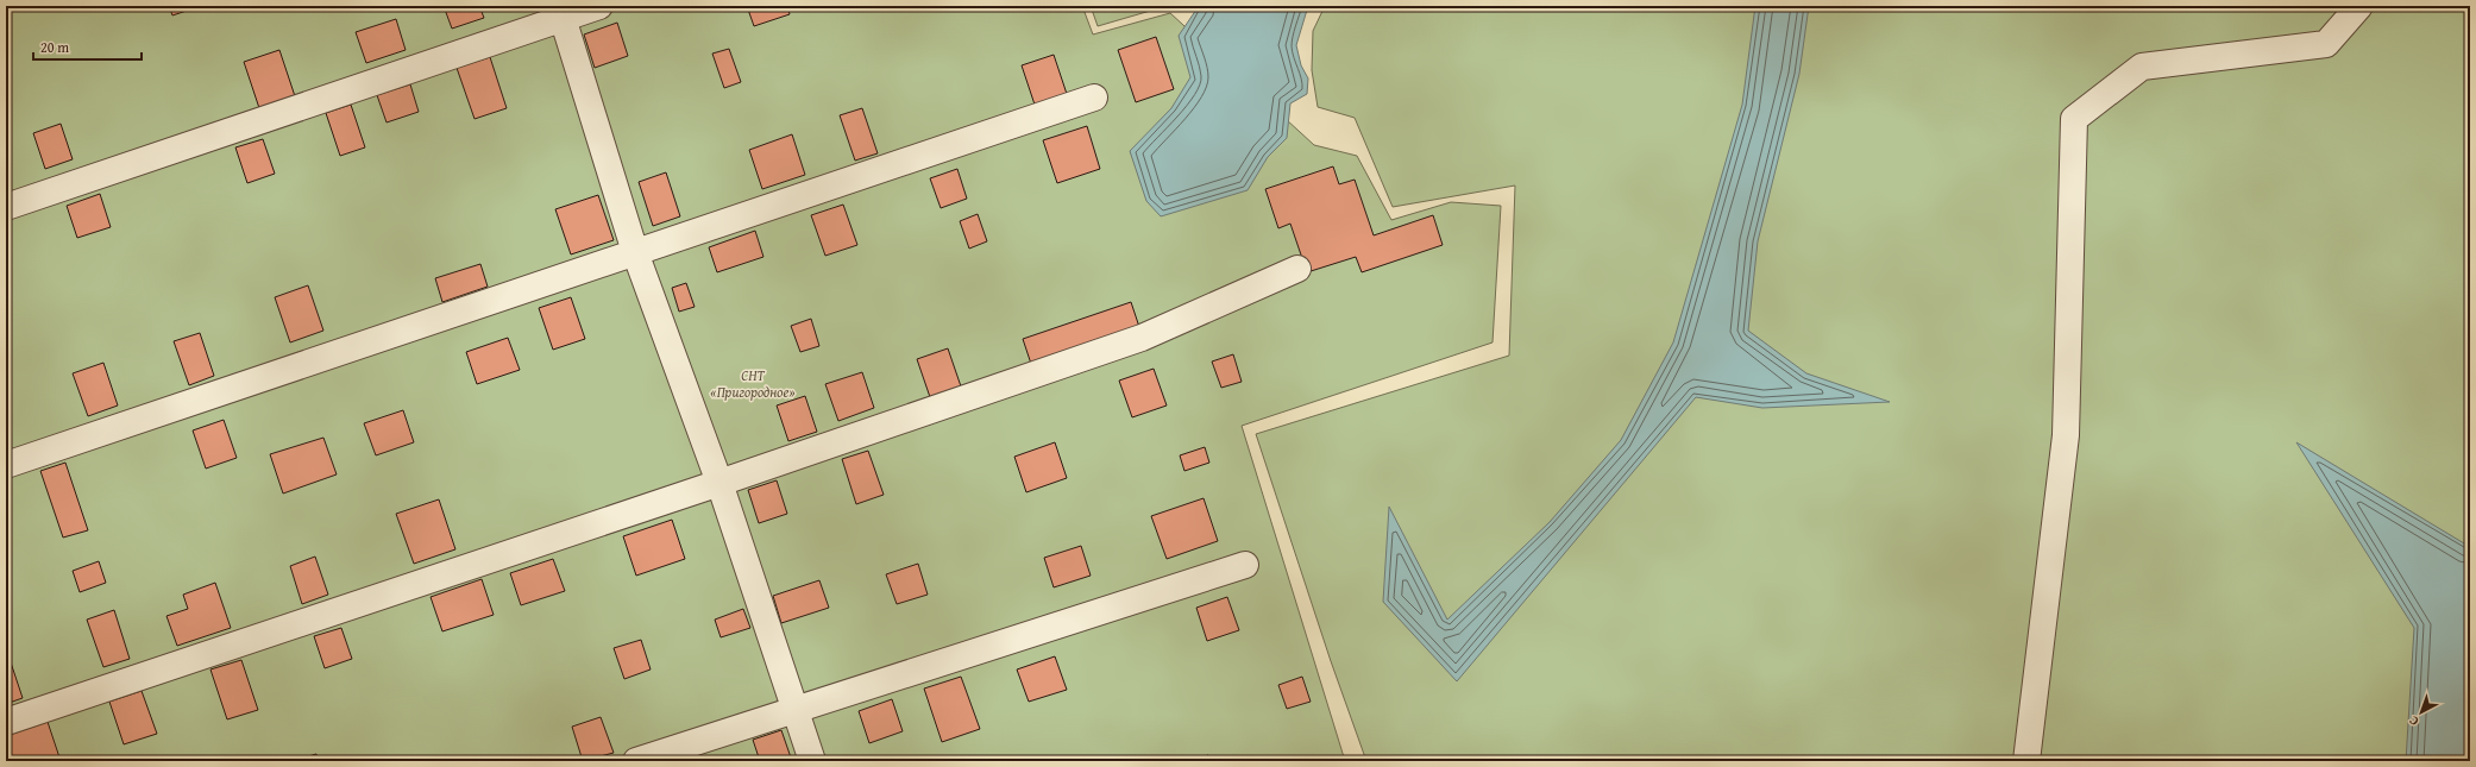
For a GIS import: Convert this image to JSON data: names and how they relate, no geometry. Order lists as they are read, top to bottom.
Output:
{
  "parks": ["СНТ «Пригородное»"],
  "scale_bar": "20 m",
  "north": "bottom left"
}
